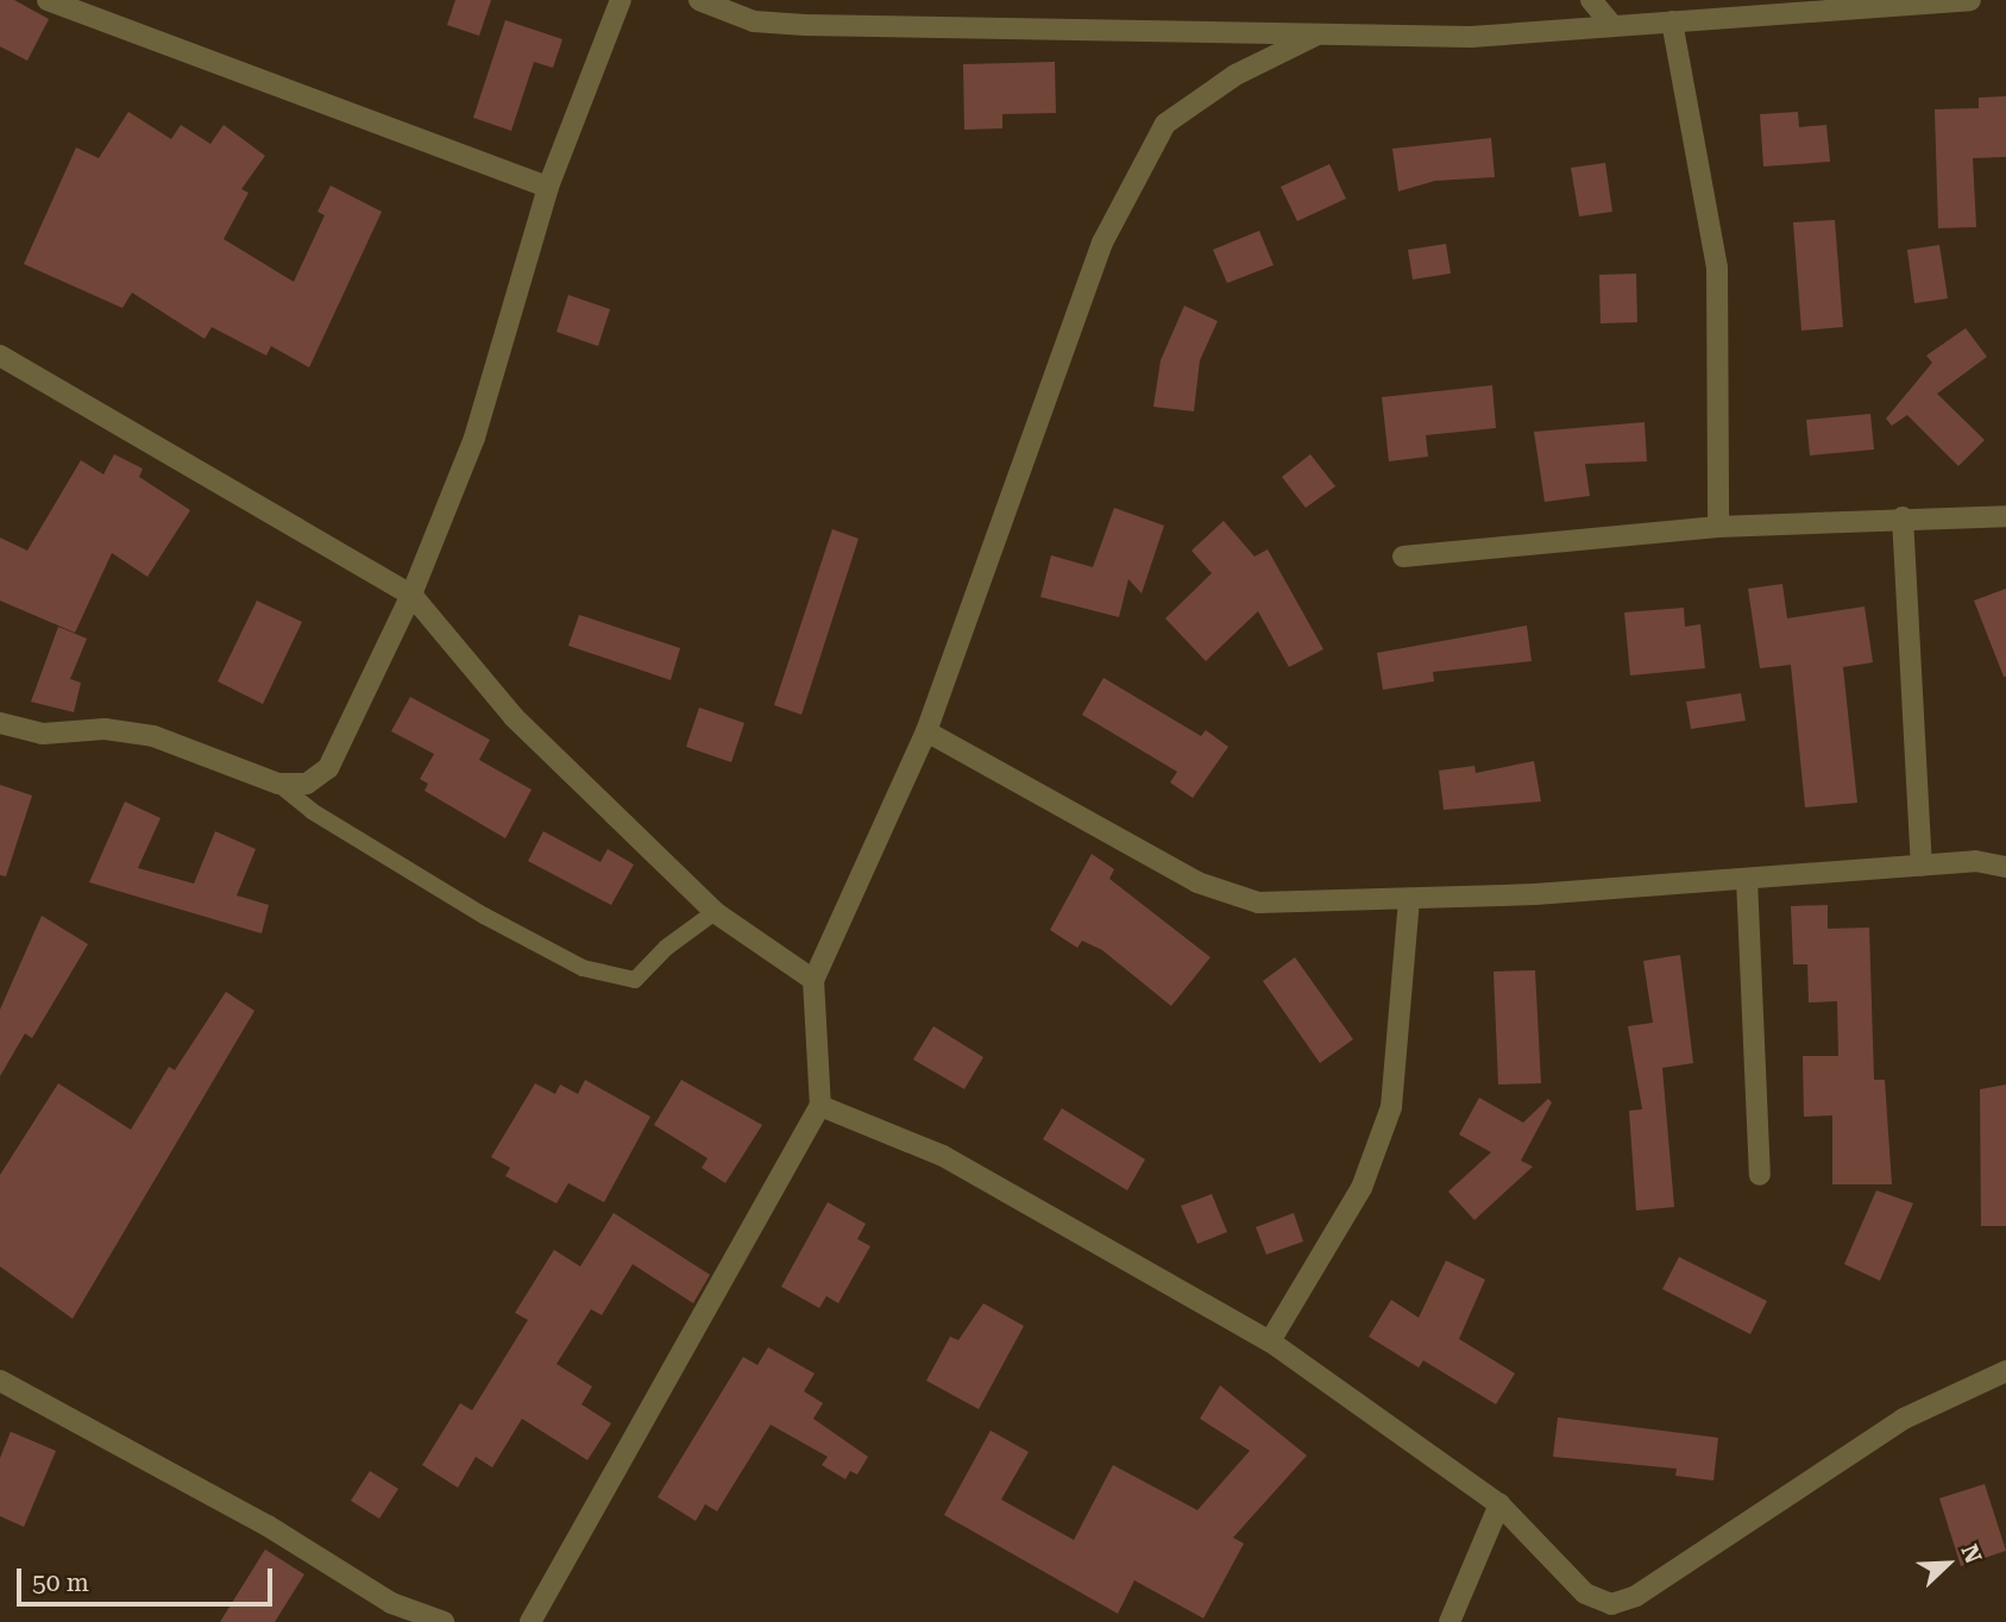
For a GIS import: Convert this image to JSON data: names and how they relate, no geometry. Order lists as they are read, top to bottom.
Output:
{
  "scale_bar": "50 m",
  "north": "top right"
}
